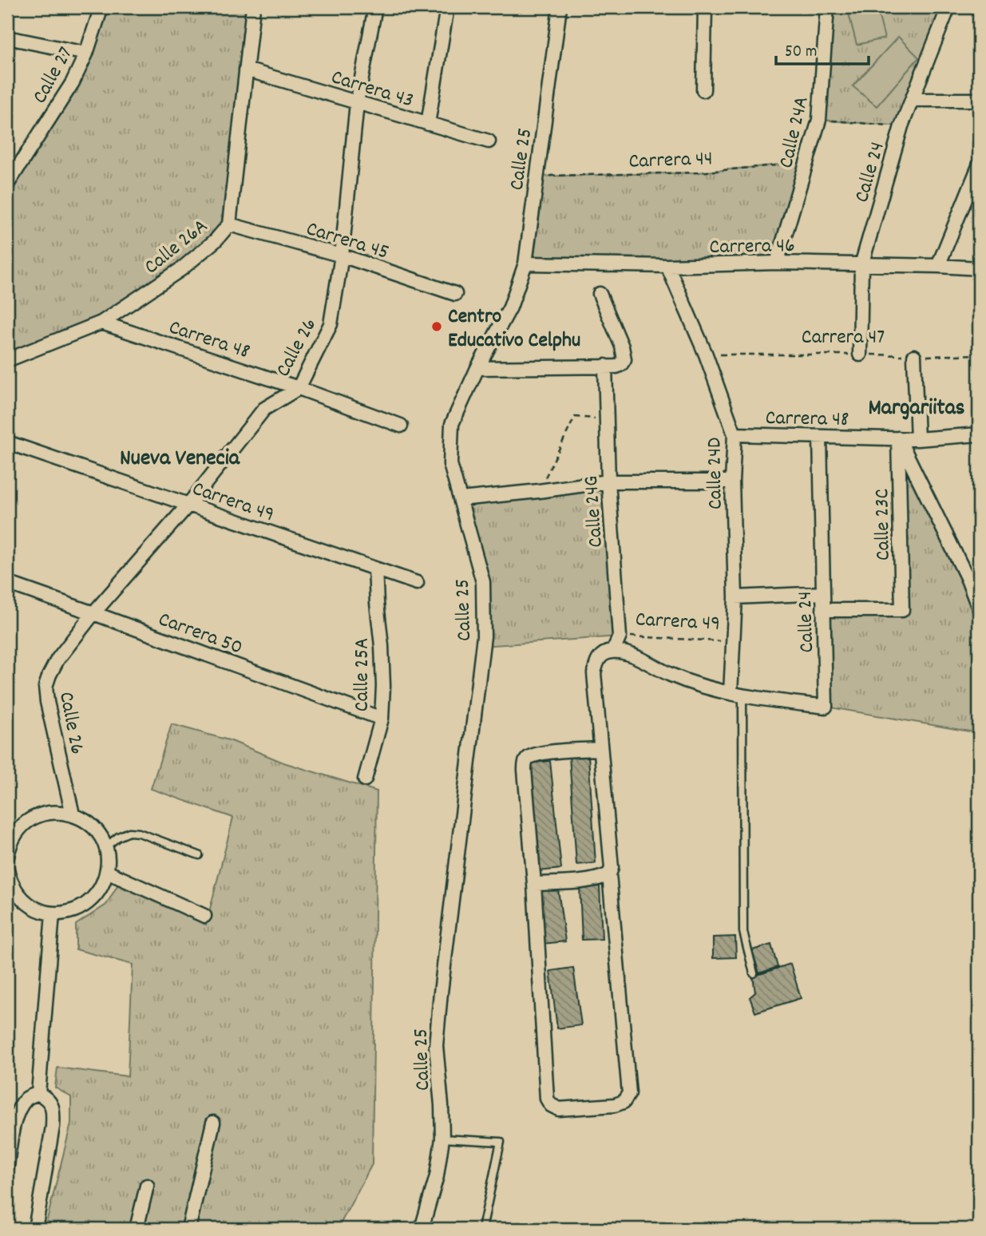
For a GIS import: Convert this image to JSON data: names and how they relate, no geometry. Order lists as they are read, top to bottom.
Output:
{
  "streets": {
    "street": [
      "Calle 27",
      "Carrera 43",
      "Calle 24A",
      "Calle 25",
      "Calle 24",
      "Carrera 45",
      "Carrera 46",
      "Calle 26A",
      "Carrera 48",
      "Calle 26",
      "Calle 24D",
      "Carrera 49",
      "Calle 24G",
      "Calle 23C",
      "Carrera 50",
      "Calle 25A"
    ],
    "path": ["Carrera 44", "Carrera 47"]
  },
  "crossings": [
    ["Carrera 43", "Calle 26A"],
    ["Carrera 43", "Calle 26"],
    ["Calle 24A", "Carrera 44"],
    ["Calle 24A", "Carrera 46"],
    ["Carrera 44", "Calle 25"],
    ["Calle 25", "Carrera 46"],
    ["Calle 24", "Carrera 46"],
    ["Calle 24", "Carrera 47"],
    ["Calle 24", "Carrera 48"],
    ["Calle 24", "Calle 24D"],
    ["Calle 24", "Calle 23C"],
    ["Carrera 45", "Calle 26A"],
    ["Carrera 45", "Calle 26"],
    ["Carrera 46", "Calle 24D"],
    ["Calle 26A", "Carrera 48"],
    ["Carrera 47", "Calle 24D"],
    ["Carrera 48", "Calle 26"],
    ["Carrera 48", "Calle 24D"],
    ["Carrera 48", "Calle 23C"],
    ["Calle 26", "Carrera 49"],
    ["Calle 26", "Carrera 50"],
    ["Calle 24D", "Carrera 49"],
    ["Carrera 49", "Calle 24G"],
    ["Carrera 49", "Calle 25A"],
    ["Carrera 50", "Calle 25A"]
  ],
  "districts": ["Margariitas", "Nueva Venecia"],
  "places": ["Centro Educativo Celphu"],
  "scale_bar": "50 m"
}
